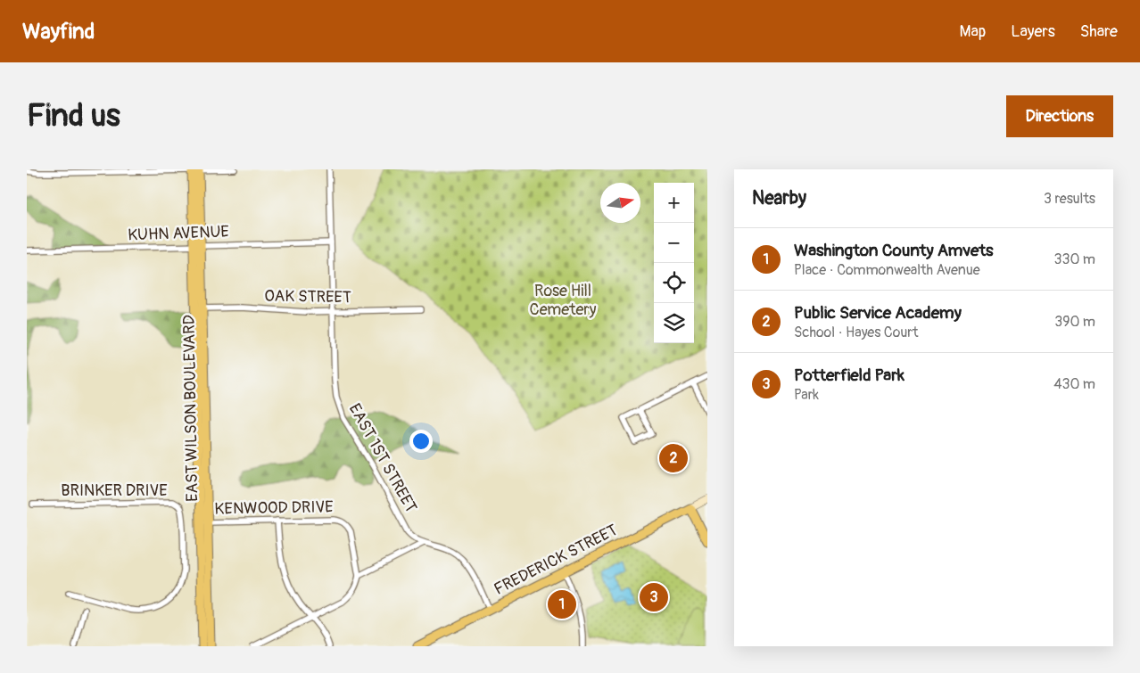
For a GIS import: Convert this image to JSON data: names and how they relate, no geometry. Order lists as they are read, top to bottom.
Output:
{
  "streets": {
    "main road": ["EAST WILSON BOULEVARD", "FREDERICK STREET"],
    "street": [
      "KUHN AVENUE",
      "OAK STREET",
      "EAST 1ST STREET",
      "BRINKER DRIVE",
      "KENWOOD DRIVE"
    ]
  },
  "crossings": [
    ["KUHN AVENUE", "EAST WILSON BOULEVARD"],
    ["KUHN AVENUE", "EAST 1ST STREET"],
    ["OAK STREET", "EAST WILSON BOULEVARD"],
    ["OAK STREET", "EAST 1ST STREET"],
    ["EAST WILSON BOULEVARD", "KENWOOD DRIVE"],
    ["EAST 1ST STREET", "FREDERICK STREET"]
  ],
  "parks": ["Rose Hill Cemetery"],
  "north": "right",
  "page": {
    "header": "Wayfind",
    "nav": ["Map", "Layers", "Share"],
    "buttons": "Directions",
    "title": "Find us",
    "heading": ["Nearby", "3 results"],
    "map_buttons": ["+", "−"],
    "list": [
      {
        "mark": "1",
        "name": "Washington County Amvets",
        "note": "Place · Commonwealth Avenue",
        "value": "330 m"
      },
      {
        "mark": "2",
        "name": "Public Service Academy",
        "note": "School · Hayes Court",
        "value": "390 m"
      },
      {
        "mark": "3",
        "name": "Potterfield Park",
        "note": "Park",
        "value": "430 m"
      }
    ],
    "pins": ["2", "3", "1"]
  }
}
